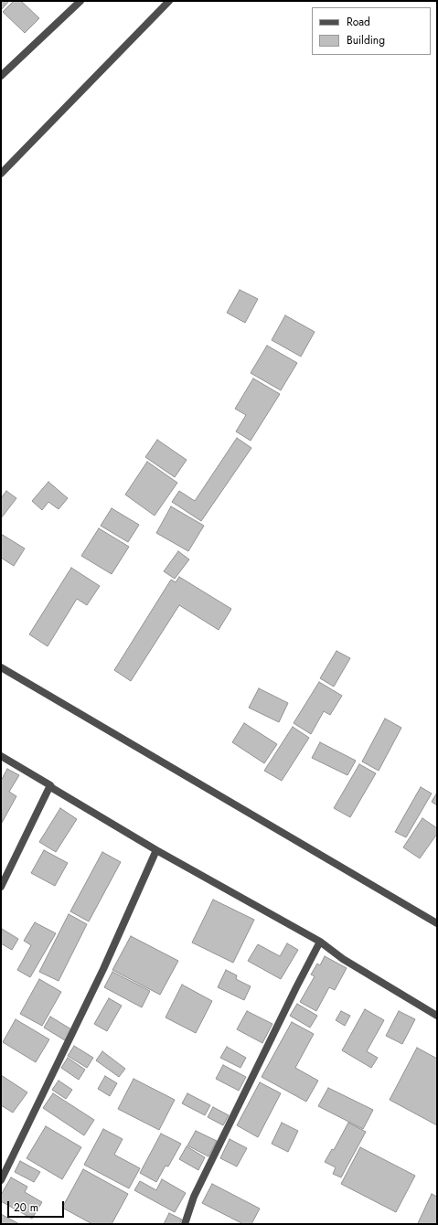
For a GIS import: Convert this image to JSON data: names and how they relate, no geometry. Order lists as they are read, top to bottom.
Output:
{
  "legend": ["Road", "Building"],
  "scale_bar": "20 m"
}
